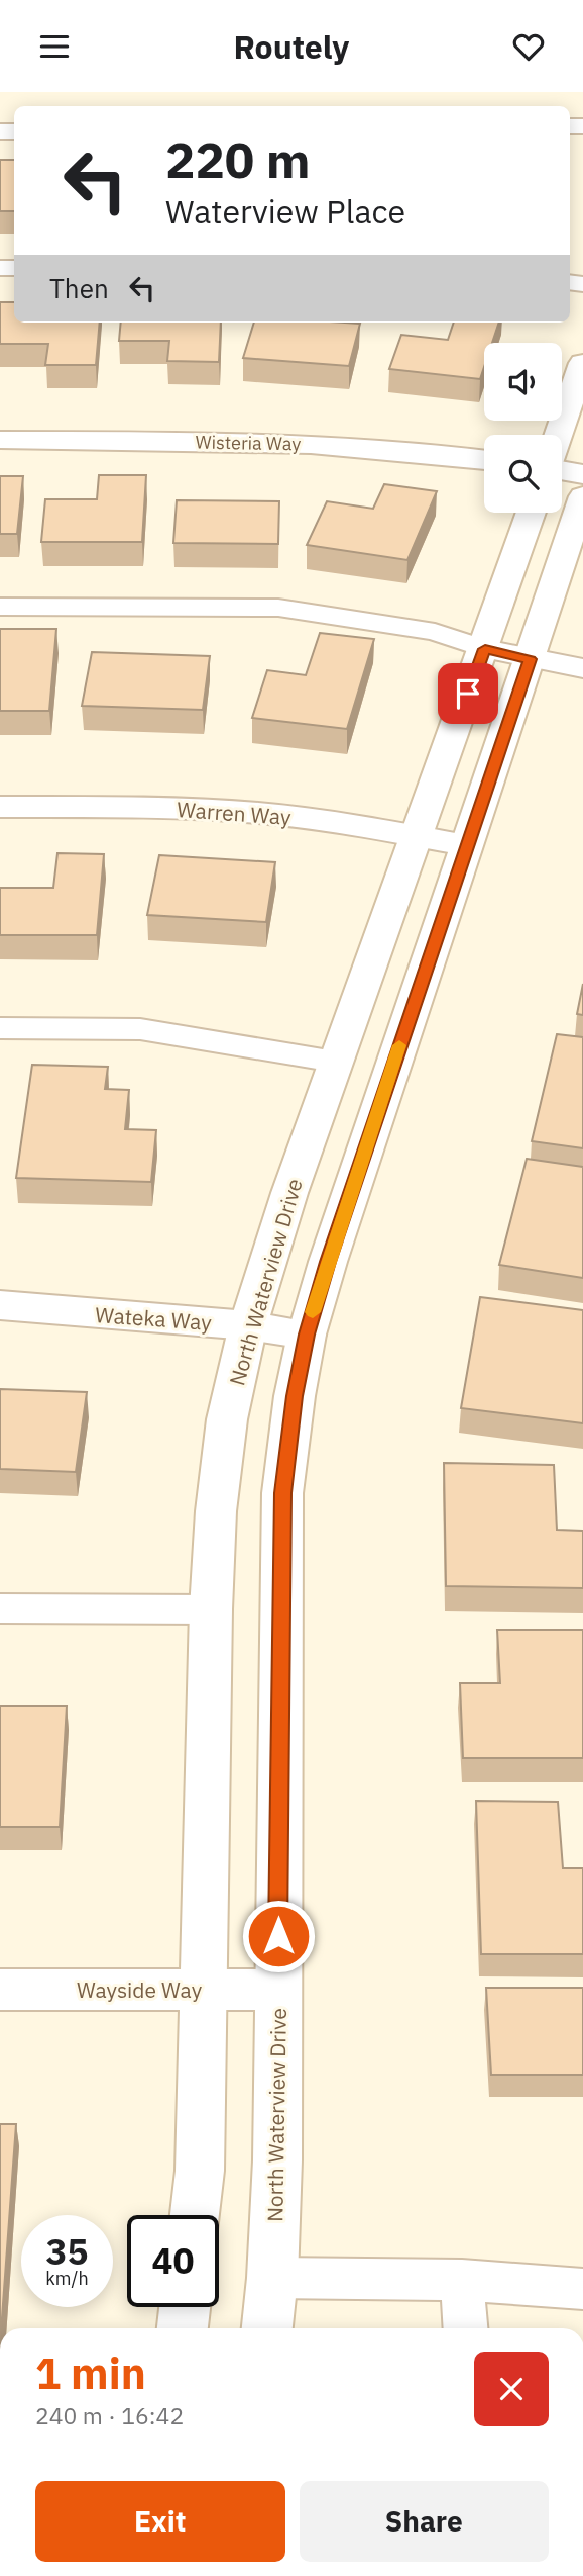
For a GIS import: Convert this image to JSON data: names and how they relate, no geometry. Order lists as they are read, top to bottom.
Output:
{
  "streets": {
    "street": [
      "Wisteria Way",
      "Warren Way",
      "North Waterview Drive",
      "Wateka Way",
      "Wayside Way"
    ]
  },
  "crossings": [
    ["Warren Way", "North Waterview Drive"],
    ["North Waterview Drive", "Wateka Way"],
    ["North Waterview Drive", "Wayside Way"]
  ],
  "page": {
    "header": "Routely",
    "turn": ["220 m", "Waterview Place"],
    "then": "Then",
    "speed": "35 km/h",
    "limit": "40",
    "heading": ["1 min", "240 m · 16:42"],
    "buttons": ["Exit", "Share"]
  }
}
